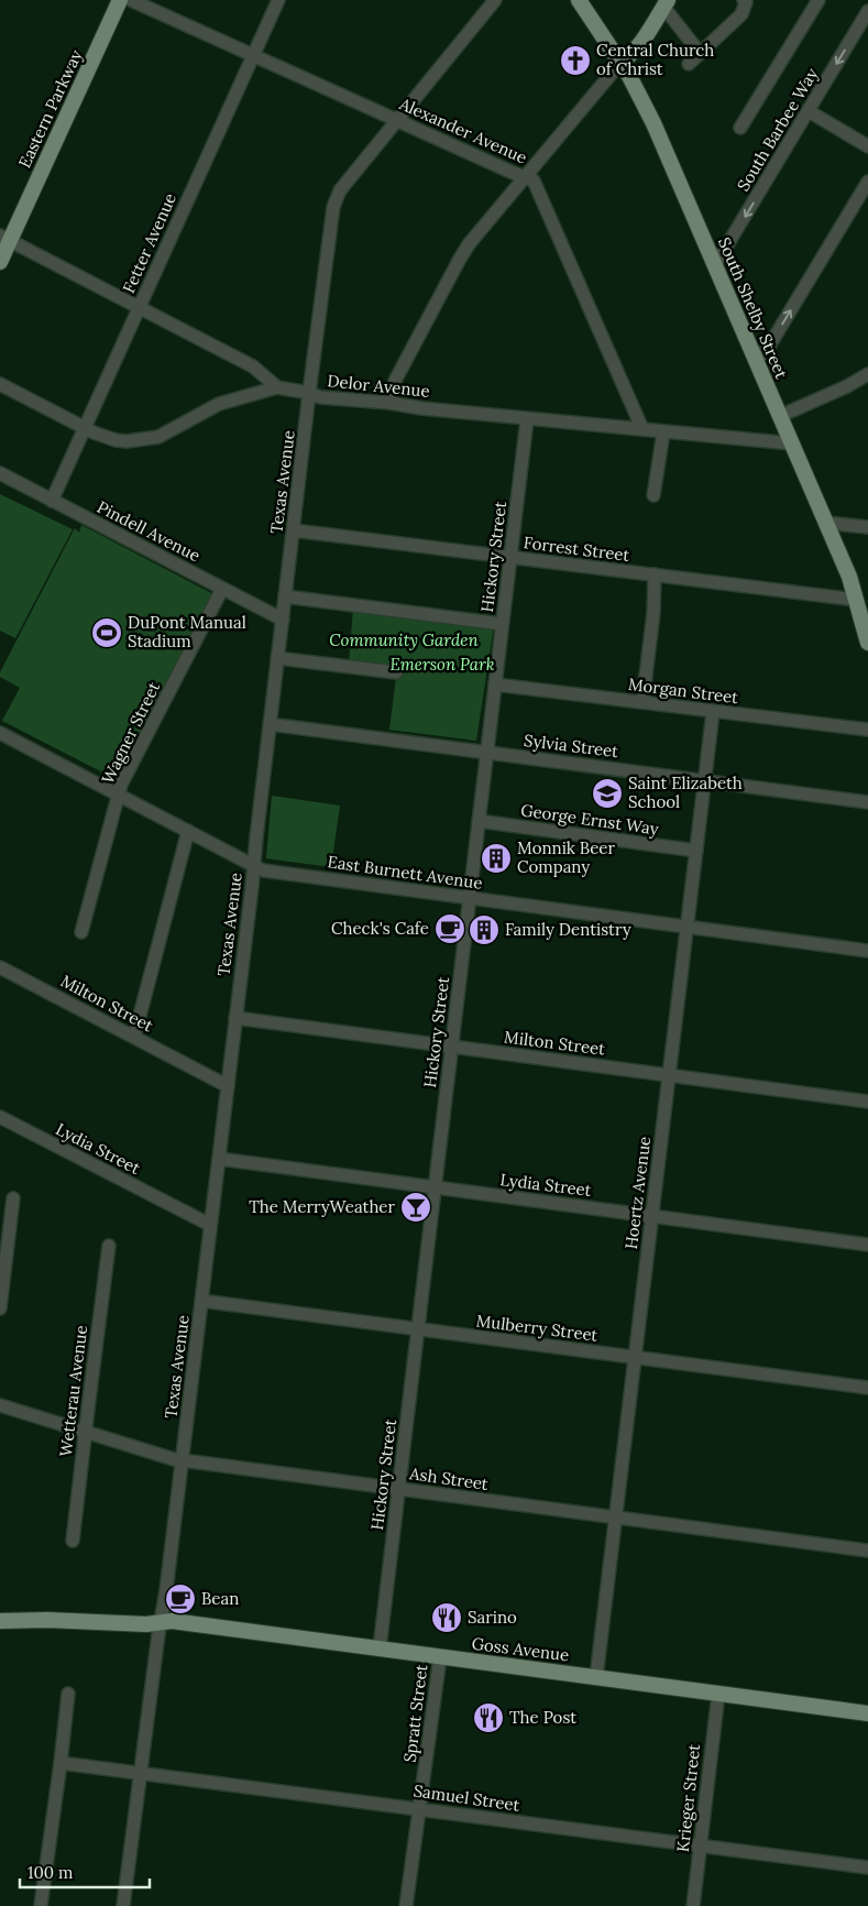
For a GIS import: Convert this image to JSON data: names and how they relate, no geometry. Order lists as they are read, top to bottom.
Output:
{
  "streets": {
    "main road": ["Eastern Parkway", "South Shelby Street", "Goss Avenue"],
    "street": [
      "South Barbee Way",
      "Alexander Avenue",
      "Fetter Avenue",
      "Delor Avenue",
      "Texas Avenue",
      "Pindell Avenue",
      "Forrest Street",
      "Hickory Street",
      "Morgan Street",
      "Wagner Street",
      "Sylvia Street",
      "George Ernst Way",
      "East Burnett Avenue",
      "Milton Street",
      "Lydia Street",
      "Hoertz Avenue",
      "Mulberry Street",
      "Wetterau Avenue",
      "Ash Street",
      "Spratt Street",
      "Samuel Street",
      "Krieger Street"
    ]
  },
  "crossings": [
    ["South Barbee Way", "South Shelby Street"],
    ["Alexander Avenue", "Fetter Avenue"],
    ["Alexander Avenue", "Delor Avenue"],
    ["Alexander Avenue", "Texas Avenue"],
    ["Fetter Avenue", "Pindell Avenue"],
    ["South Shelby Street", "Delor Avenue"],
    ["South Shelby Street", "Forrest Street"],
    ["Delor Avenue", "Texas Avenue"],
    ["Delor Avenue", "Hickory Street"],
    ["Texas Avenue", "Pindell Avenue"],
    ["Texas Avenue", "Forrest Street"],
    ["Texas Avenue", "Sylvia Street"],
    ["Texas Avenue", "East Burnett Avenue"],
    ["Texas Avenue", "Milton Street"],
    ["Texas Avenue", "Lydia Street"],
    ["Texas Avenue", "Mulberry Street"],
    ["Texas Avenue", "Ash Street"],
    ["Texas Avenue", "Goss Avenue"],
    ["Texas Avenue", "Samuel Street"],
    ["Pindell Avenue", "Wagner Street"],
    ["Forrest Street", "Hickory Street"],
    ["Hickory Street", "Morgan Street"],
    ["Hickory Street", "Sylvia Street"],
    ["Hickory Street", "George Ernst Way"],
    ["Hickory Street", "East Burnett Avenue"],
    ["Hickory Street", "Milton Street"],
    ["Hickory Street", "Lydia Street"],
    ["Hickory Street", "Mulberry Street"],
    ["Hickory Street", "Ash Street"],
    ["Hickory Street", "Goss Avenue"],
    ["Morgan Street", "Hoertz Avenue"],
    ["Wagner Street", "East Burnett Avenue"],
    ["Sylvia Street", "Hoertz Avenue"],
    ["George Ernst Way", "Hoertz Avenue"],
    ["East Burnett Avenue", "Hoertz Avenue"],
    ["Milton Street", "Hoertz Avenue"],
    ["Lydia Street", "Hoertz Avenue"],
    ["Hoertz Avenue", "Mulberry Street"],
    ["Hoertz Avenue", "Ash Street"],
    ["Hoertz Avenue", "Goss Avenue"],
    ["Wetterau Avenue", "Ash Street"],
    ["Goss Avenue", "Spratt Street"],
    ["Goss Avenue", "Krieger Street"],
    ["Spratt Street", "Samuel Street"],
    ["Samuel Street", "Krieger Street"]
  ],
  "parks": ["Community Garden", "Emerson Park"],
  "places": {
    "church": ["Central Church of Christ"],
    "sports": ["DuPont Manual Stadium"],
    "school or university": ["Saint Elizabeth School"],
    "building": ["Monnik Beer Company", "Family Dentistry"],
    "cafe": ["Check's Cafe", "Bean"],
    "bar": ["The MerryWeather"],
    "restaurant": ["Sarino", "The Post"]
  },
  "scale_bar": "100 m"
}
